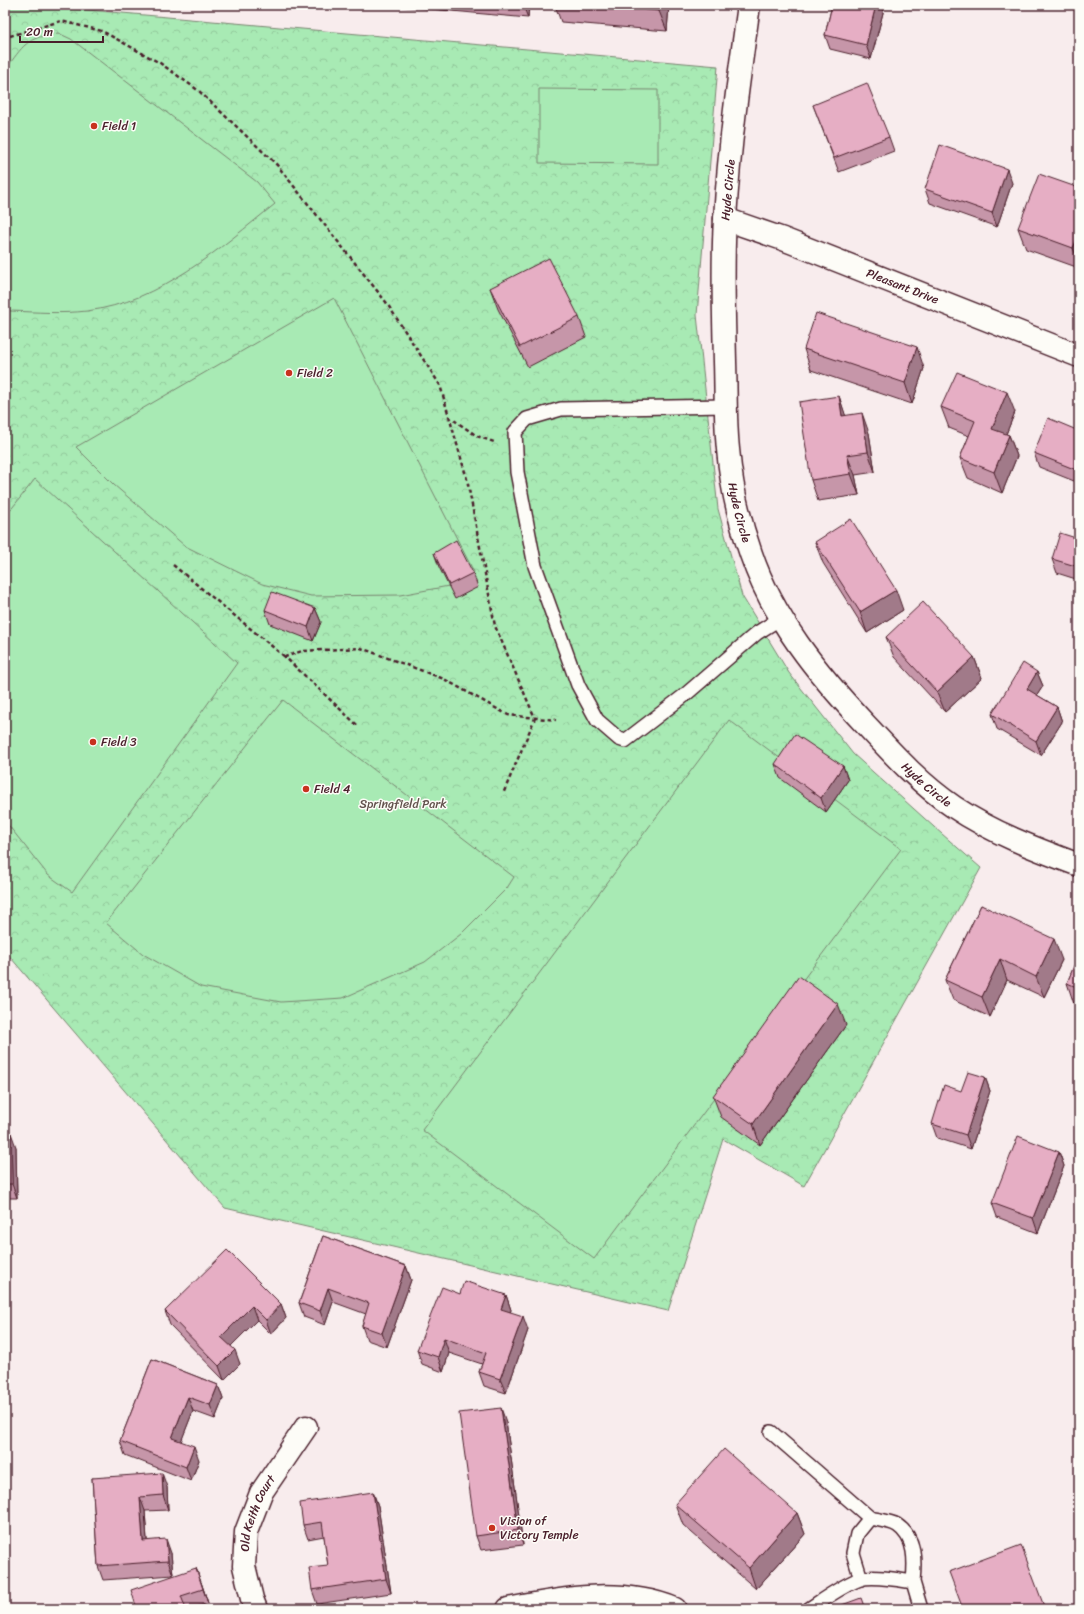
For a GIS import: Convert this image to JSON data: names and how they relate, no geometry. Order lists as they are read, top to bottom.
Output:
{
  "streets": {
    "street": ["Hyde Circle", "Pleasant Drive", "Old Keith Court"]
  },
  "crossings": [
    ["Hyde Circle", "Pleasant Drive"]
  ],
  "parks": ["Springfield Park"],
  "places": [
    "Field 1",
    "Field 2",
    "Field 3",
    "Field 4",
    "Vision of Victory Temple"
  ],
  "scale_bar": "20 m"
}
